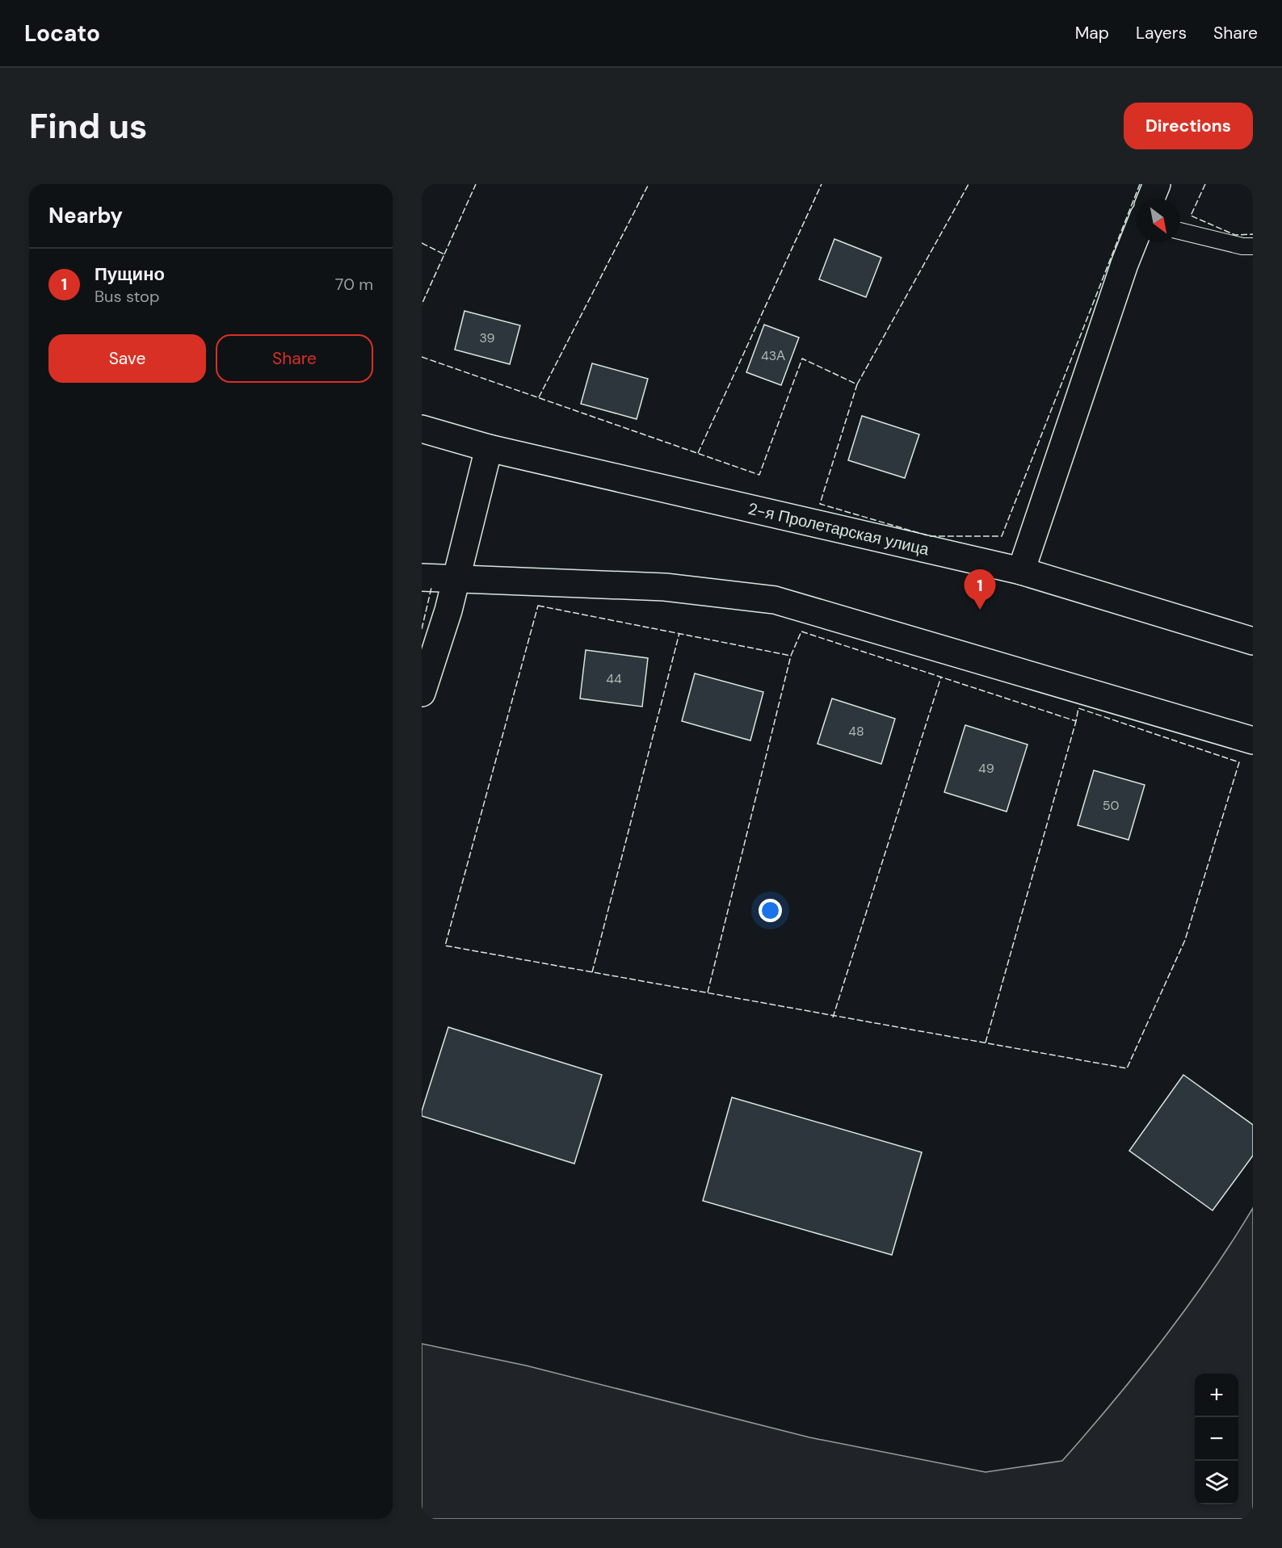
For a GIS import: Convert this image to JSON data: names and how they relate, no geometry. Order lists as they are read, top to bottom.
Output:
{
  "streets": {
    "street": ["2-я Пролетарская улица"]
  },
  "house_numbers": [
    "39",
    "43А",
    "44",
    "48",
    "49",
    "50"
  ],
  "north": "bottom right",
  "page": {
    "header": "Locato",
    "nav": ["Map", "Layers", "Share"],
    "buttons": [
      "Directions",
      ["Save", "Share"]
    ],
    "title": "Find us",
    "heading": "Nearby",
    "list": [
      {
        "mark": "1",
        "name": "Пущино",
        "note": "Bus stop",
        "value": "70 m"
      }
    ],
    "pins": "1",
    "map_buttons": ["+", "−"]
  }
}
